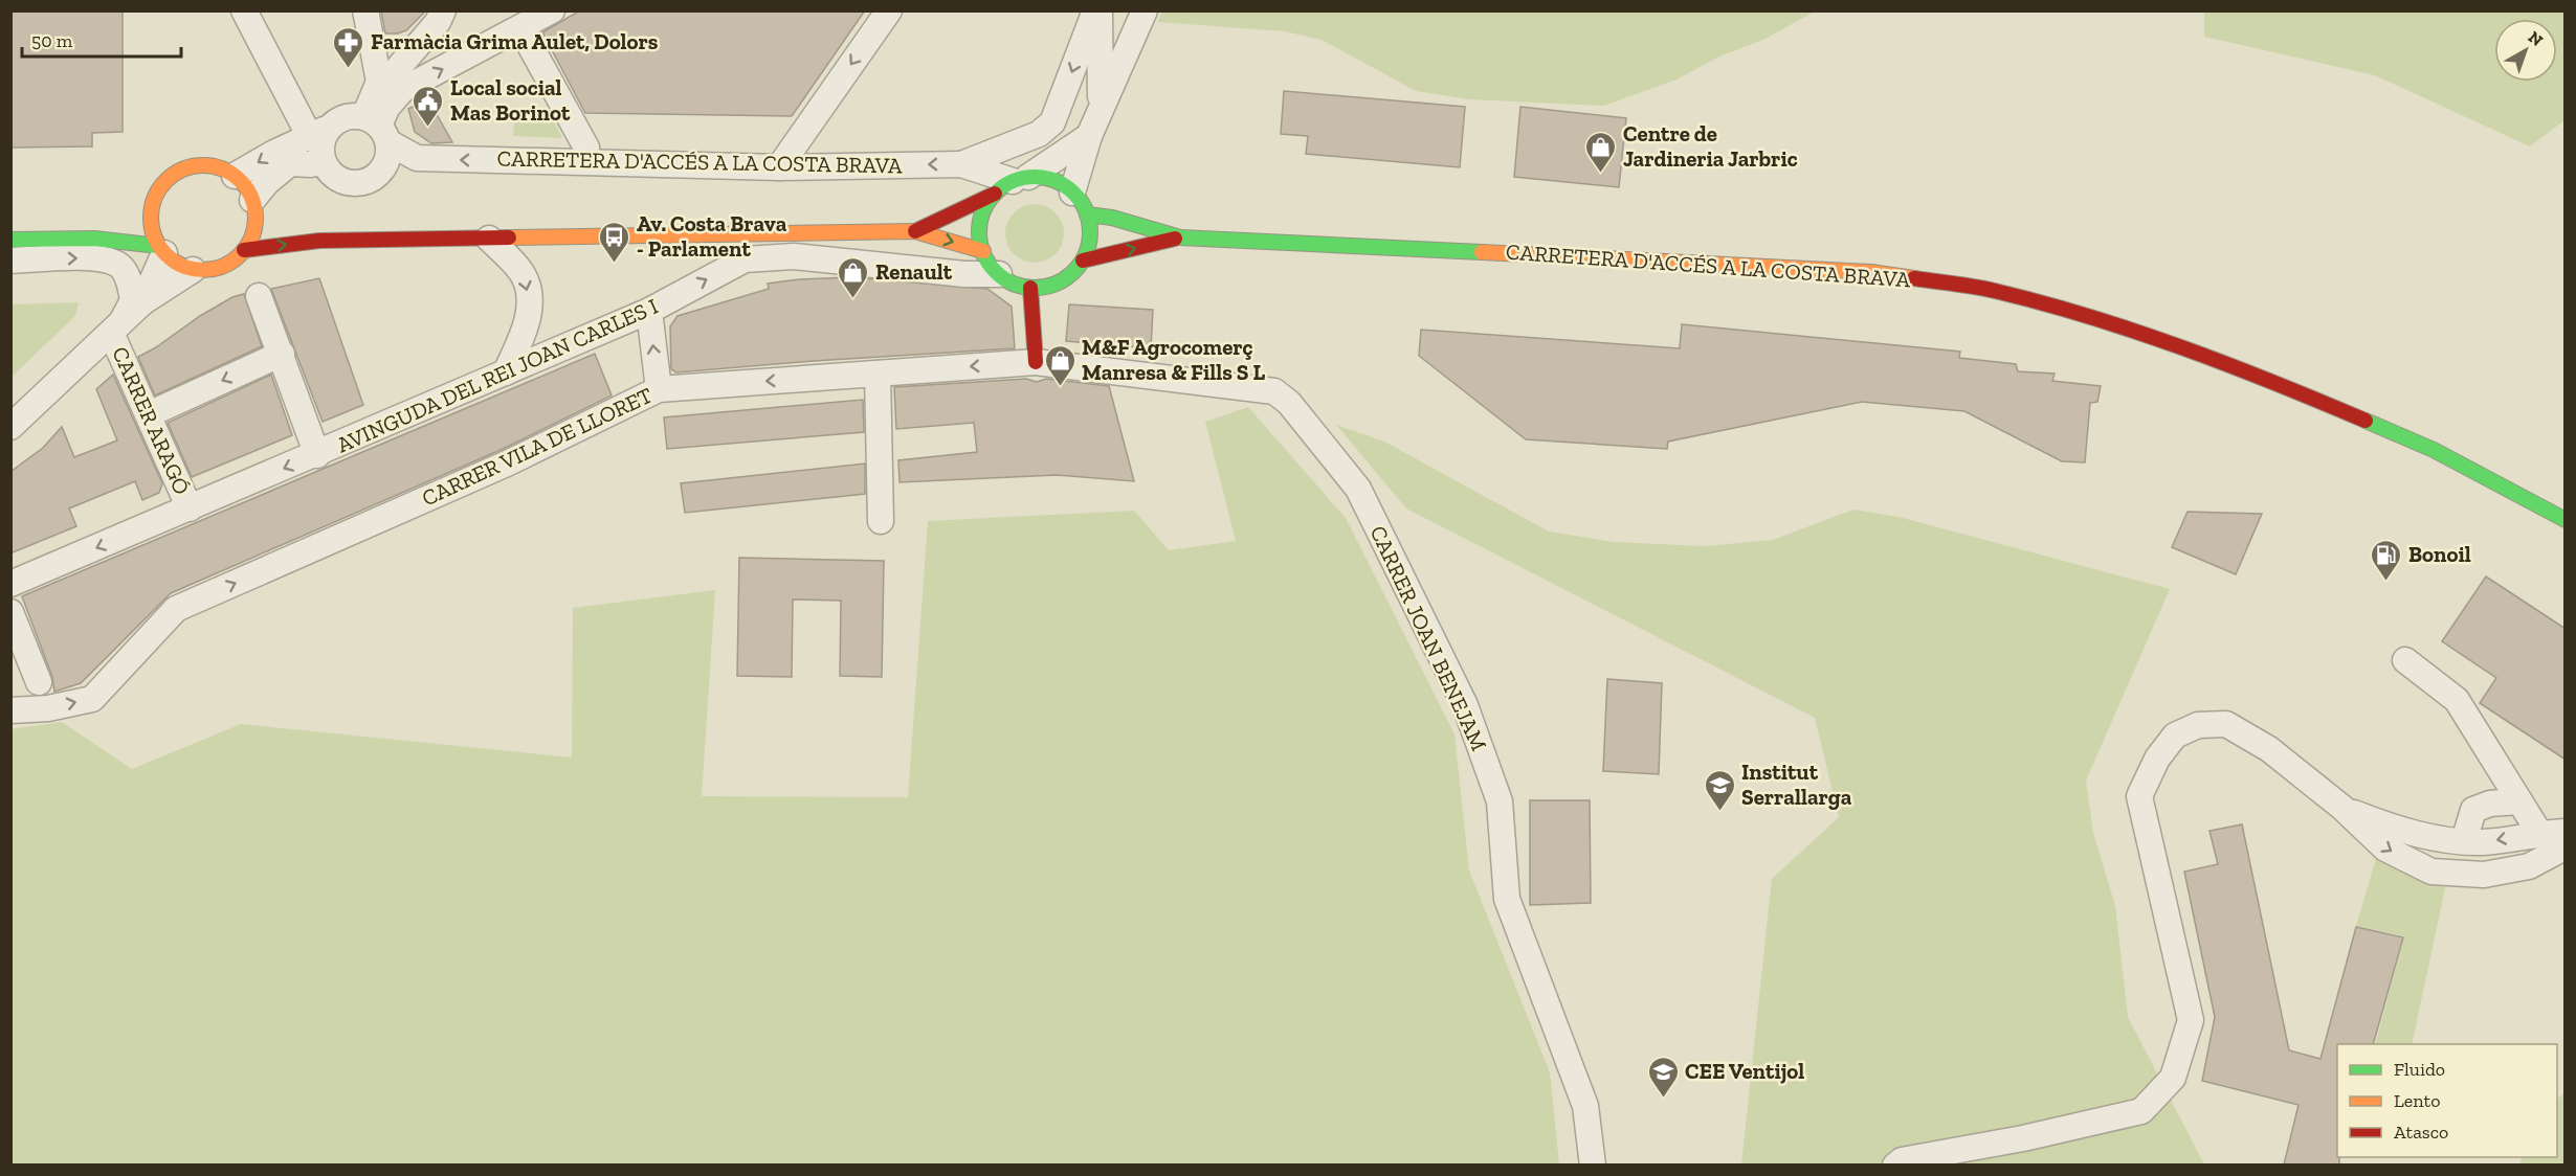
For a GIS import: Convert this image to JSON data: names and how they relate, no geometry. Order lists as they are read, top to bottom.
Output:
{
  "streets": {
    "main road": ["CARRETERA D'ACCÉS A LA COSTA BRAVA"],
    "street": [
      "AVINGUDA DEL REI JOAN CARLES I",
      "CARRER ARAGÓ",
      "CARRER VILA DE LLORET",
      "CARRER JOAN BENEJAM"
    ]
  },
  "crossings": [
    ["CARRETERA D'ACCÉS A LA COSTA BRAVA", "AVINGUDA DEL REI JOAN CARLES I"],
    ["AVINGUDA DEL REI JOAN CARLES I", "CARRER ARAGÓ"],
    ["CARRER VILA DE LLORET", "CARRER JOAN BENEJAM"]
  ],
  "places": {
    "pharmacy": ["Farmàcia Grima Aulet, Dolors"],
    "public building": ["Local social Mas Borinot"],
    "shop": ["Centre de Jardineria Jarbric", "Renault", "M&F Agrocomerç Manresa & Fills S L"],
    "bus stop": ["Av. Costa Brava - Parlament"],
    "fuel station": ["Bonoil"],
    "school or university": ["Institut Serrallarga", "CEE Ventijol"]
  },
  "legend": ["Fluido", "Lento", "Atasco"],
  "scale_bar": "50 m",
  "north": "top right"
}
